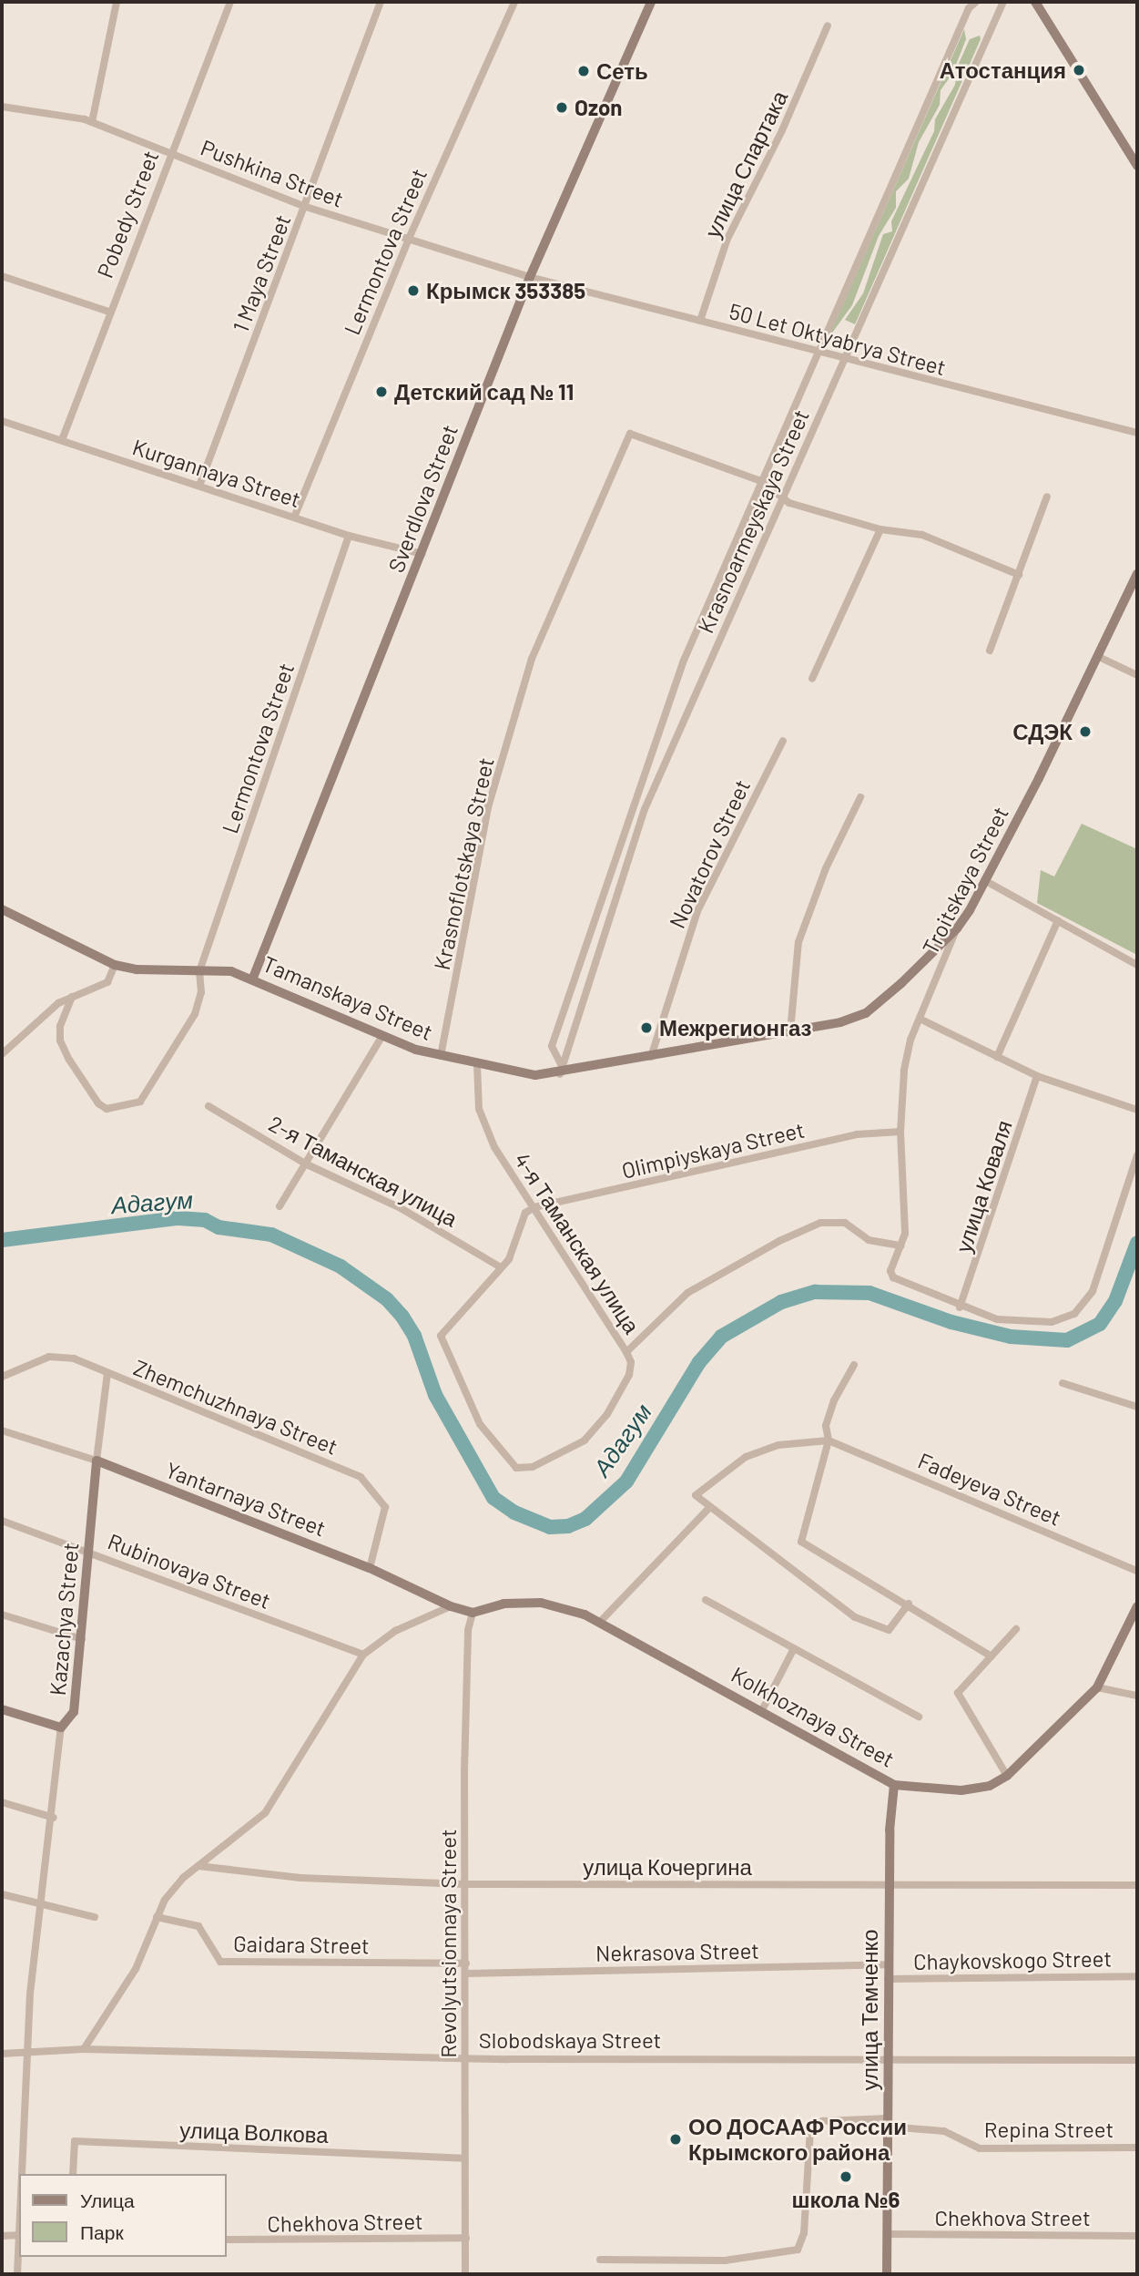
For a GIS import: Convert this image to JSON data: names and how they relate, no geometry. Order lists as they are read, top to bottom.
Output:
{
  "streets": {
    "main road": [
      "Sverdlova Street",
      "Troitskaya Street",
      "Tamanskaya Street",
      "Yantarnaya Street",
      "Kazachya Street",
      "Kolkhoznaya Street",
      "улица Темченко"
    ],
    "street": [
      "улица Спартака",
      "Pushkina Street",
      "Pobedy Street",
      "Lermontova Street",
      "1 Maya Street",
      "50 Let Oktyabrya Street",
      "Kurgannaya Street",
      "Krasnoarmeyskaya Street",
      "Novatorov Street",
      "Krasnoflotskaya Street",
      "Olimpiyskaya Street",
      "2-я Таманская улица",
      "улица Коваля",
      "4-я Таманская улица",
      "Zhemchuzhnaya Street",
      "Fadeyeva Street",
      "Rubinovaya Street",
      "улица Кочергина",
      "Revolyutsionnaya Street",
      "Gaidara Street",
      "Nekrasova Street",
      "Chaykovskogo Street",
      "Slobodskaya Street",
      "Repina Street",
      "улица Волкова",
      "Chekhova Street"
    ]
  },
  "crossings": [
    ["улица Спартака", "50 Let Oktyabrya Street"],
    ["Pushkina Street", "Pobedy Street"],
    ["Pushkina Street", "Lermontova Street"],
    ["Pushkina Street", "1 Maya Street"],
    ["Pushkina Street", "50 Let Oktyabrya Street"],
    ["Pushkina Street", "Sverdlova Street"],
    ["Pobedy Street", "Kurgannaya Street"],
    ["Lermontova Street", "Kurgannaya Street"],
    ["Lermontova Street", "Tamanskaya Street"],
    ["1 Maya Street", "Kurgannaya Street"],
    ["50 Let Oktyabrya Street", "Sverdlova Street"],
    ["50 Let Oktyabrya Street", "Krasnoarmeyskaya Street"],
    ["Kurgannaya Street", "Sverdlova Street"],
    ["Sverdlova Street", "Tamanskaya Street"],
    ["Krasnoarmeyskaya Street", "Krasnoflotskaya Street"],
    ["Krasnoarmeyskaya Street", "Tamanskaya Street"],
    ["Novatorov Street", "Tamanskaya Street"],
    ["Krasnoflotskaya Street", "Tamanskaya Street"],
    ["Troitskaya Street", "Tamanskaya Street"],
    ["Troitskaya Street", "Olimpiyskaya Street"],
    ["Troitskaya Street", "улица Коваля"],
    ["Troitskaya Street", "4-я Таманская улица"],
    ["Tamanskaya Street", "4-я Таманская улица"],
    ["Olimpiyskaya Street", "4-я Таманская улица"],
    ["Zhemchuzhnaya Street", "Yantarnaya Street"],
    ["Zhemchuzhnaya Street", "Kazachya Street"],
    ["Yantarnaya Street", "Kazachya Street"],
    ["Yantarnaya Street", "Kolkhoznaya Street"],
    ["Yantarnaya Street", "Revolyutsionnaya Street"],
    ["Rubinovaya Street", "Kazachya Street"],
    ["Kazachya Street", "Slobodskaya Street"],
    ["Kolkhoznaya Street", "Revolyutsionnaya Street"],
    ["Kolkhoznaya Street", "улица Темченко"],
    ["улица Кочергина", "Revolyutsionnaya Street"],
    ["улица Кочергина", "улица Темченко"],
    ["Revolyutsionnaya Street", "Gaidara Street"],
    ["Revolyutsionnaya Street", "Nekrasova Street"],
    ["Revolyutsionnaya Street", "Slobodskaya Street"],
    ["Revolyutsionnaya Street", "улица Волкова"],
    ["Revolyutsionnaya Street", "Chekhova Street"],
    ["Nekrasova Street", "улица Темченко"],
    ["Chaykovskogo Street", "улица Темченко"],
    ["улица Темченко", "Slobodskaya Street"],
    ["улица Темченко", "Repina Street"],
    ["улица Темченко", "Chekhova Street"]
  ],
  "water": ["Адагум"],
  "places": [
    "Атостанция",
    "Сеть",
    "Ozon",
    "Крымск 353385",
    "Детский сад № 11",
    "СДЭК",
    "Межрегионгаз",
    "ОО ДОСААФ России Крымского района",
    "школа №6"
  ],
  "legend": ["Улица", "Парк"]
}
